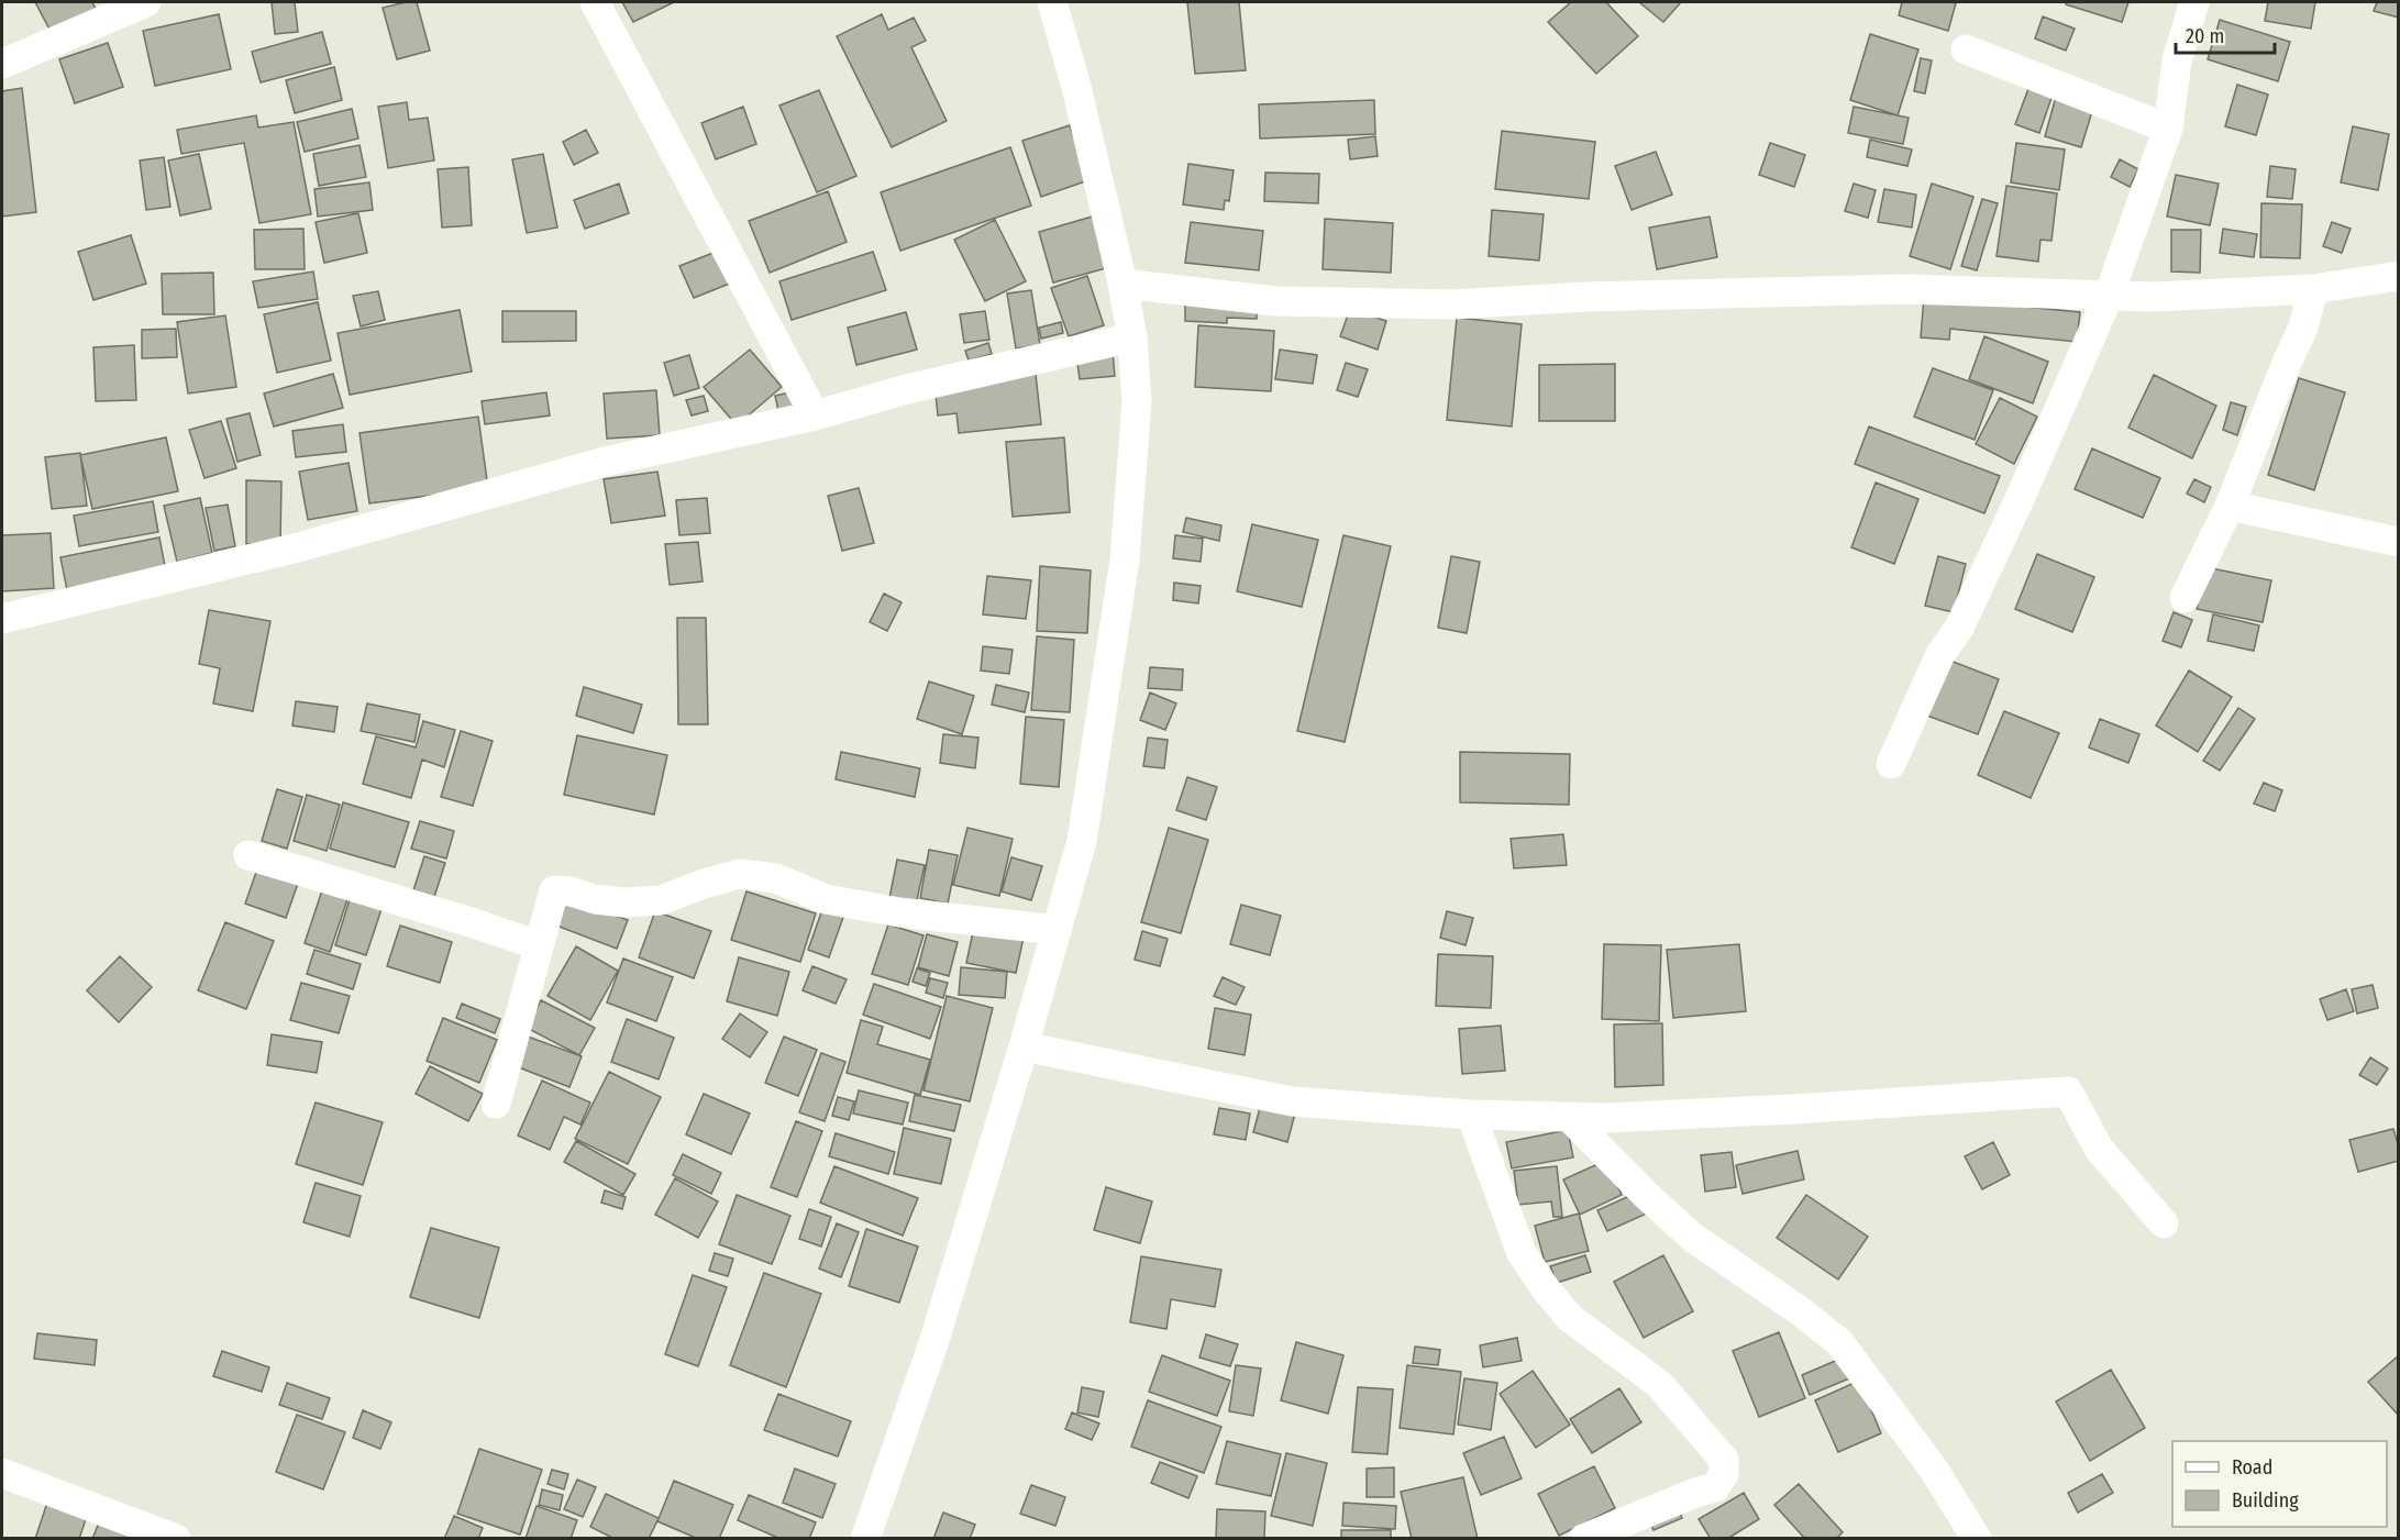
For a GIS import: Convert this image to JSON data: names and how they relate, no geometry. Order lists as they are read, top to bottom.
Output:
{
  "legend": ["Road", "Building"],
  "scale_bar": "20 m"
}
